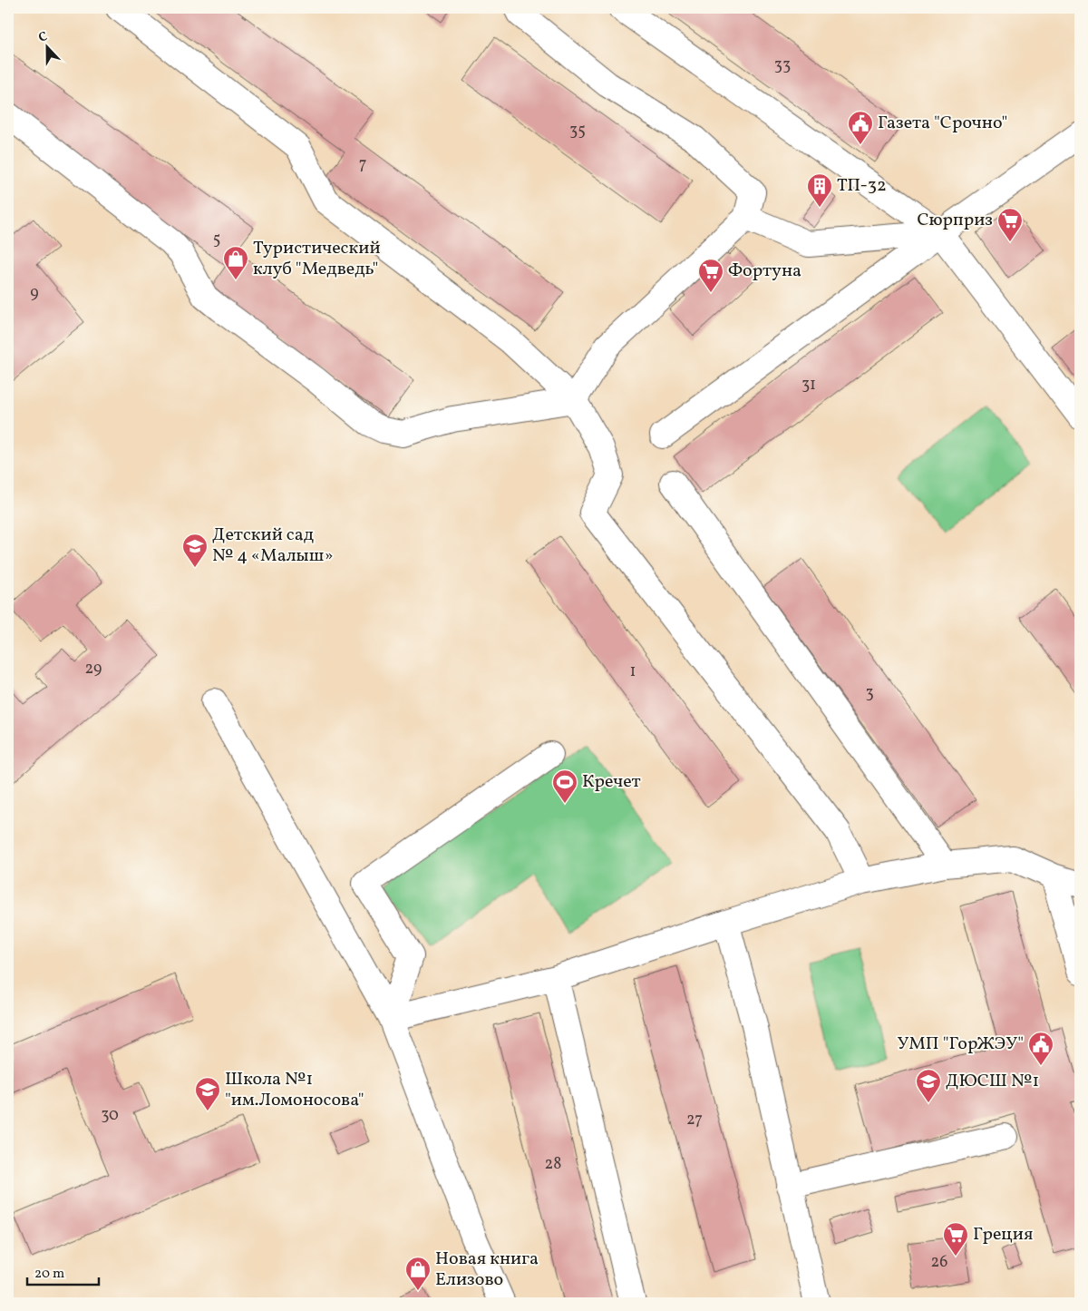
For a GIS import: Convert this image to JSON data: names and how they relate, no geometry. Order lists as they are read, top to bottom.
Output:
{
  "places": {
    "public building": ["Газета \"Срочно\"", "УМП \"ГорЖЭУ\""],
    "building": ["ТП-32"],
    "supermarket": ["Сюрприз", "Фортуна", "Греция"],
    "shop": ["Туристический клуб \"Медведь\"", "Новая книга Елизово"],
    "school or university": ["Детский сад № 4 «Малыш»", "ДЮСШ №1", "Школа №1 \"им.Ломоносова\""],
    "sports": ["Кречет"]
  },
  "house_numbers": [
    "33",
    "35",
    "7",
    "5",
    "9",
    "31",
    "29",
    "1",
    "3",
    "30",
    "27",
    "28",
    "26"
  ],
  "scale_bar": "20 m",
  "north": "top"
}
